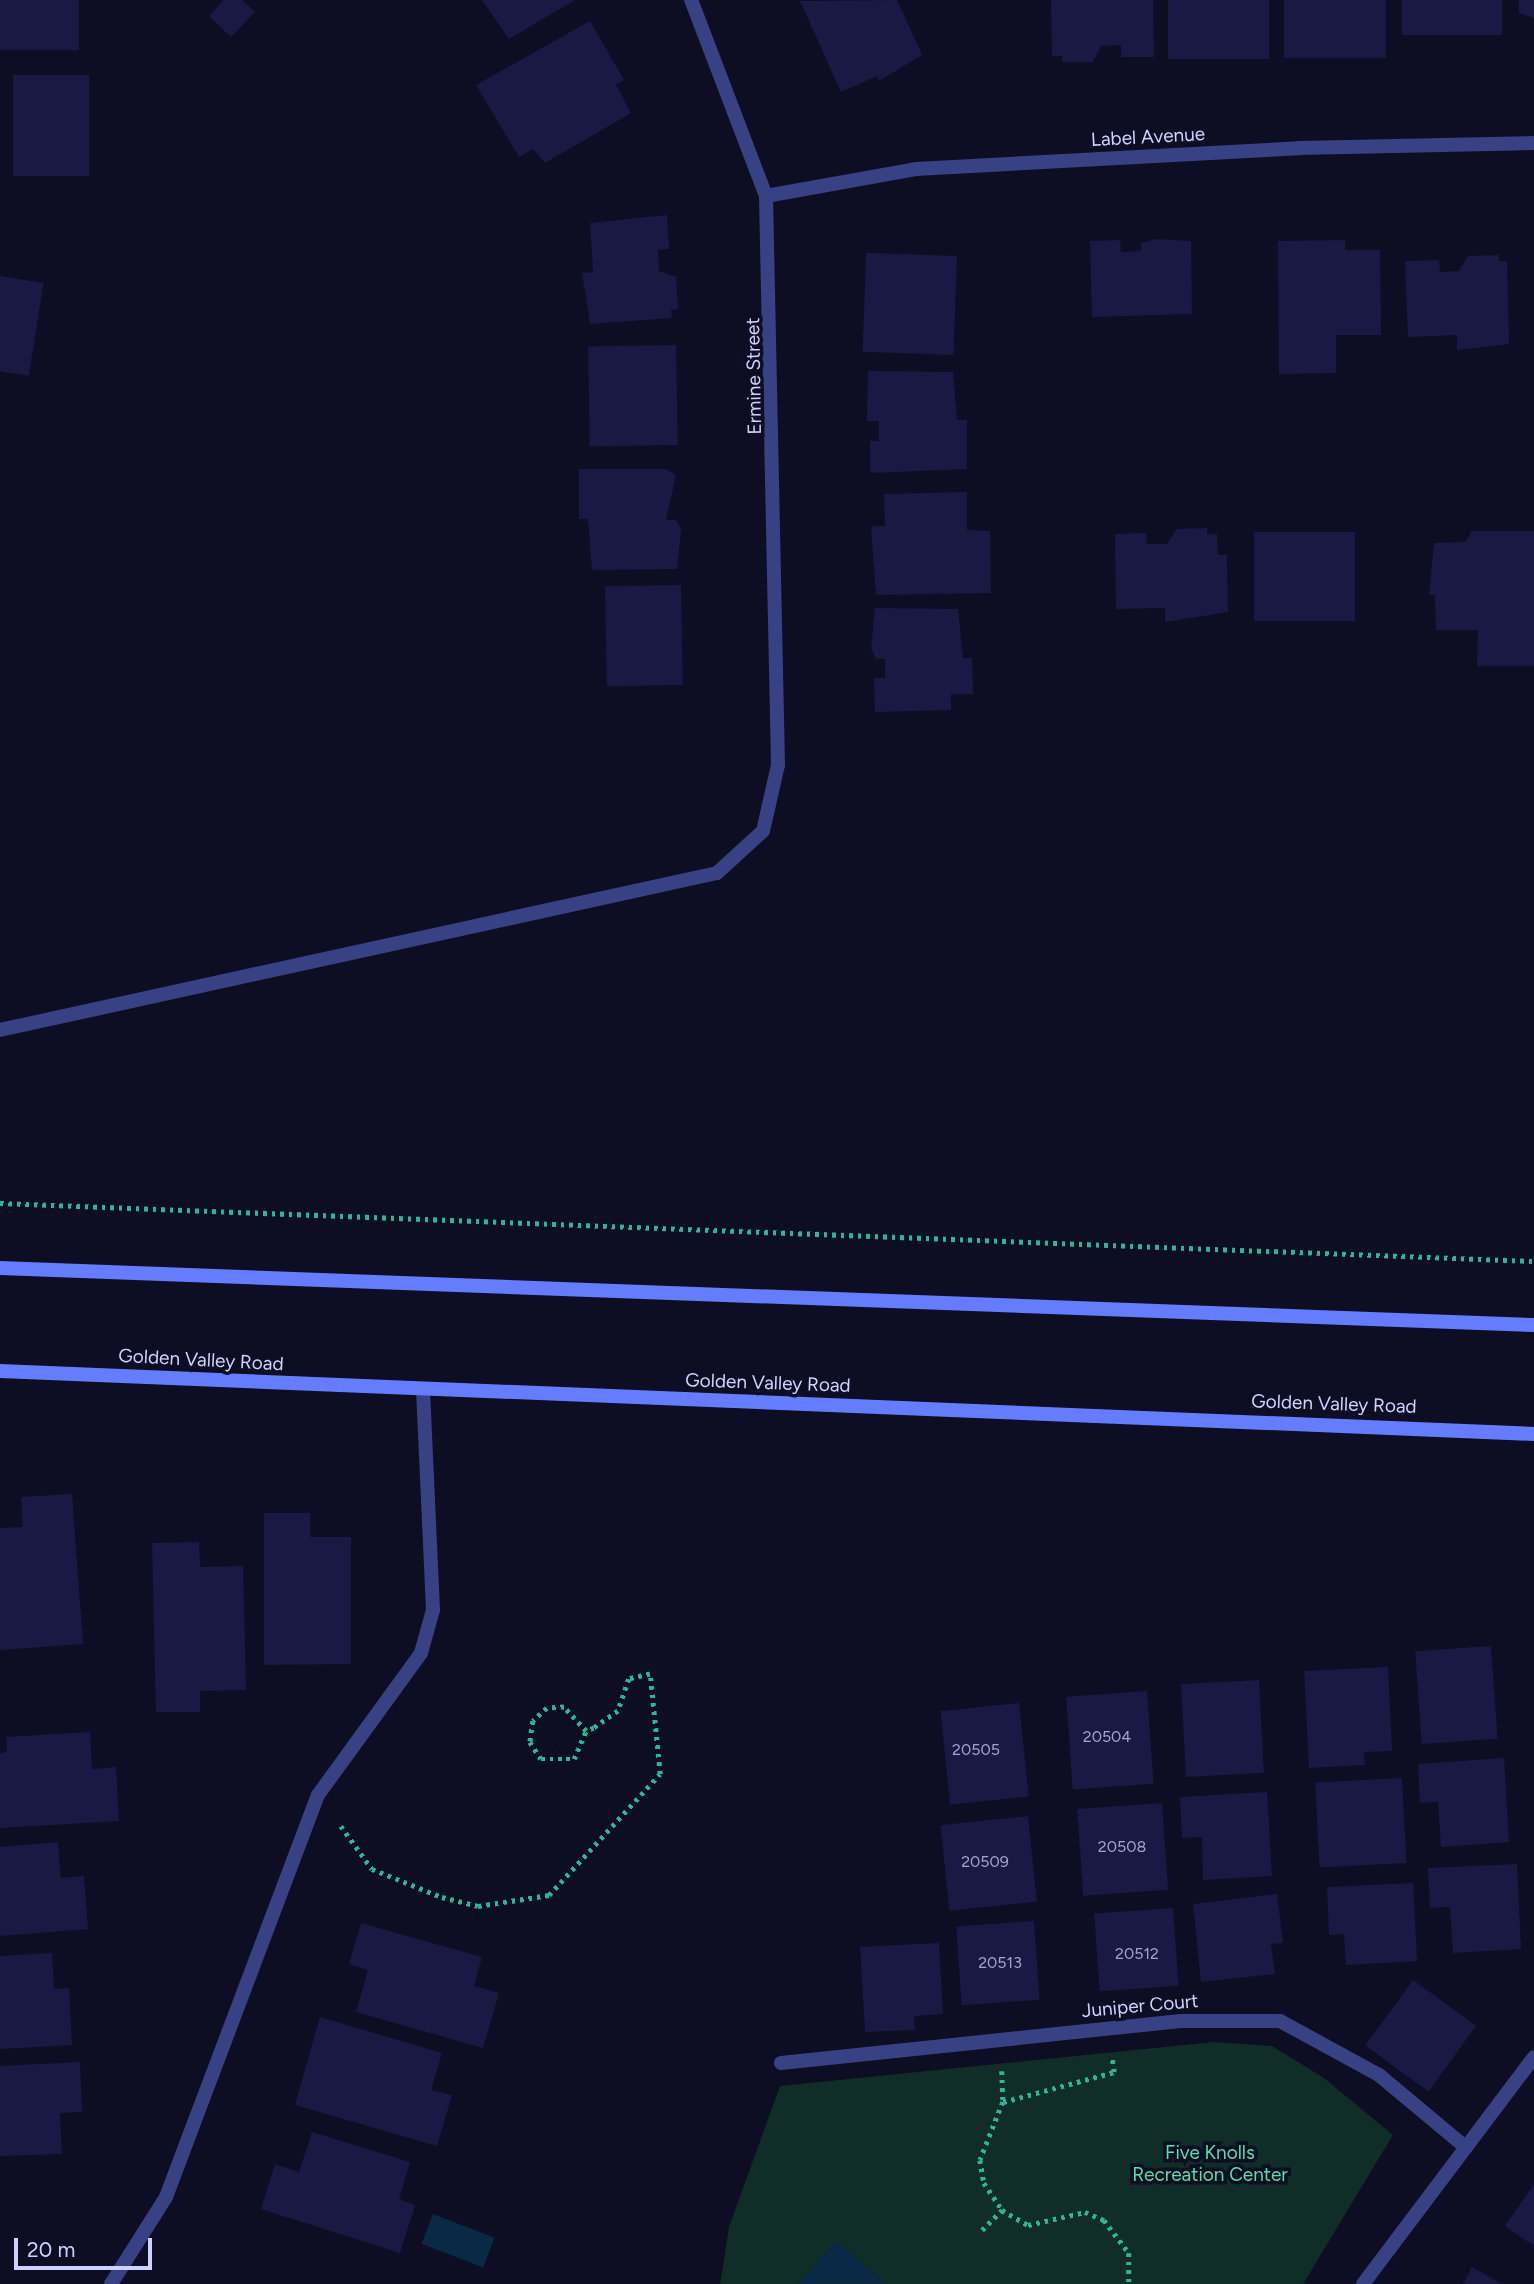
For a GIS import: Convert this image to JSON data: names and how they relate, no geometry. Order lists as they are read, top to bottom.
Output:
{
  "streets": {
    "main road": ["Golden Valley Road"],
    "street": ["Label Avenue", "Ermine Street", "Juniper Court"]
  },
  "crossings": [
    ["Label Avenue", "Ermine Street"]
  ],
  "parks": ["Five Knolls Recreation Center"],
  "house_numbers": [
    "20504",
    "20505",
    "20508",
    "20509",
    "20512",
    "20513"
  ],
  "scale_bar": "20 m"
}
